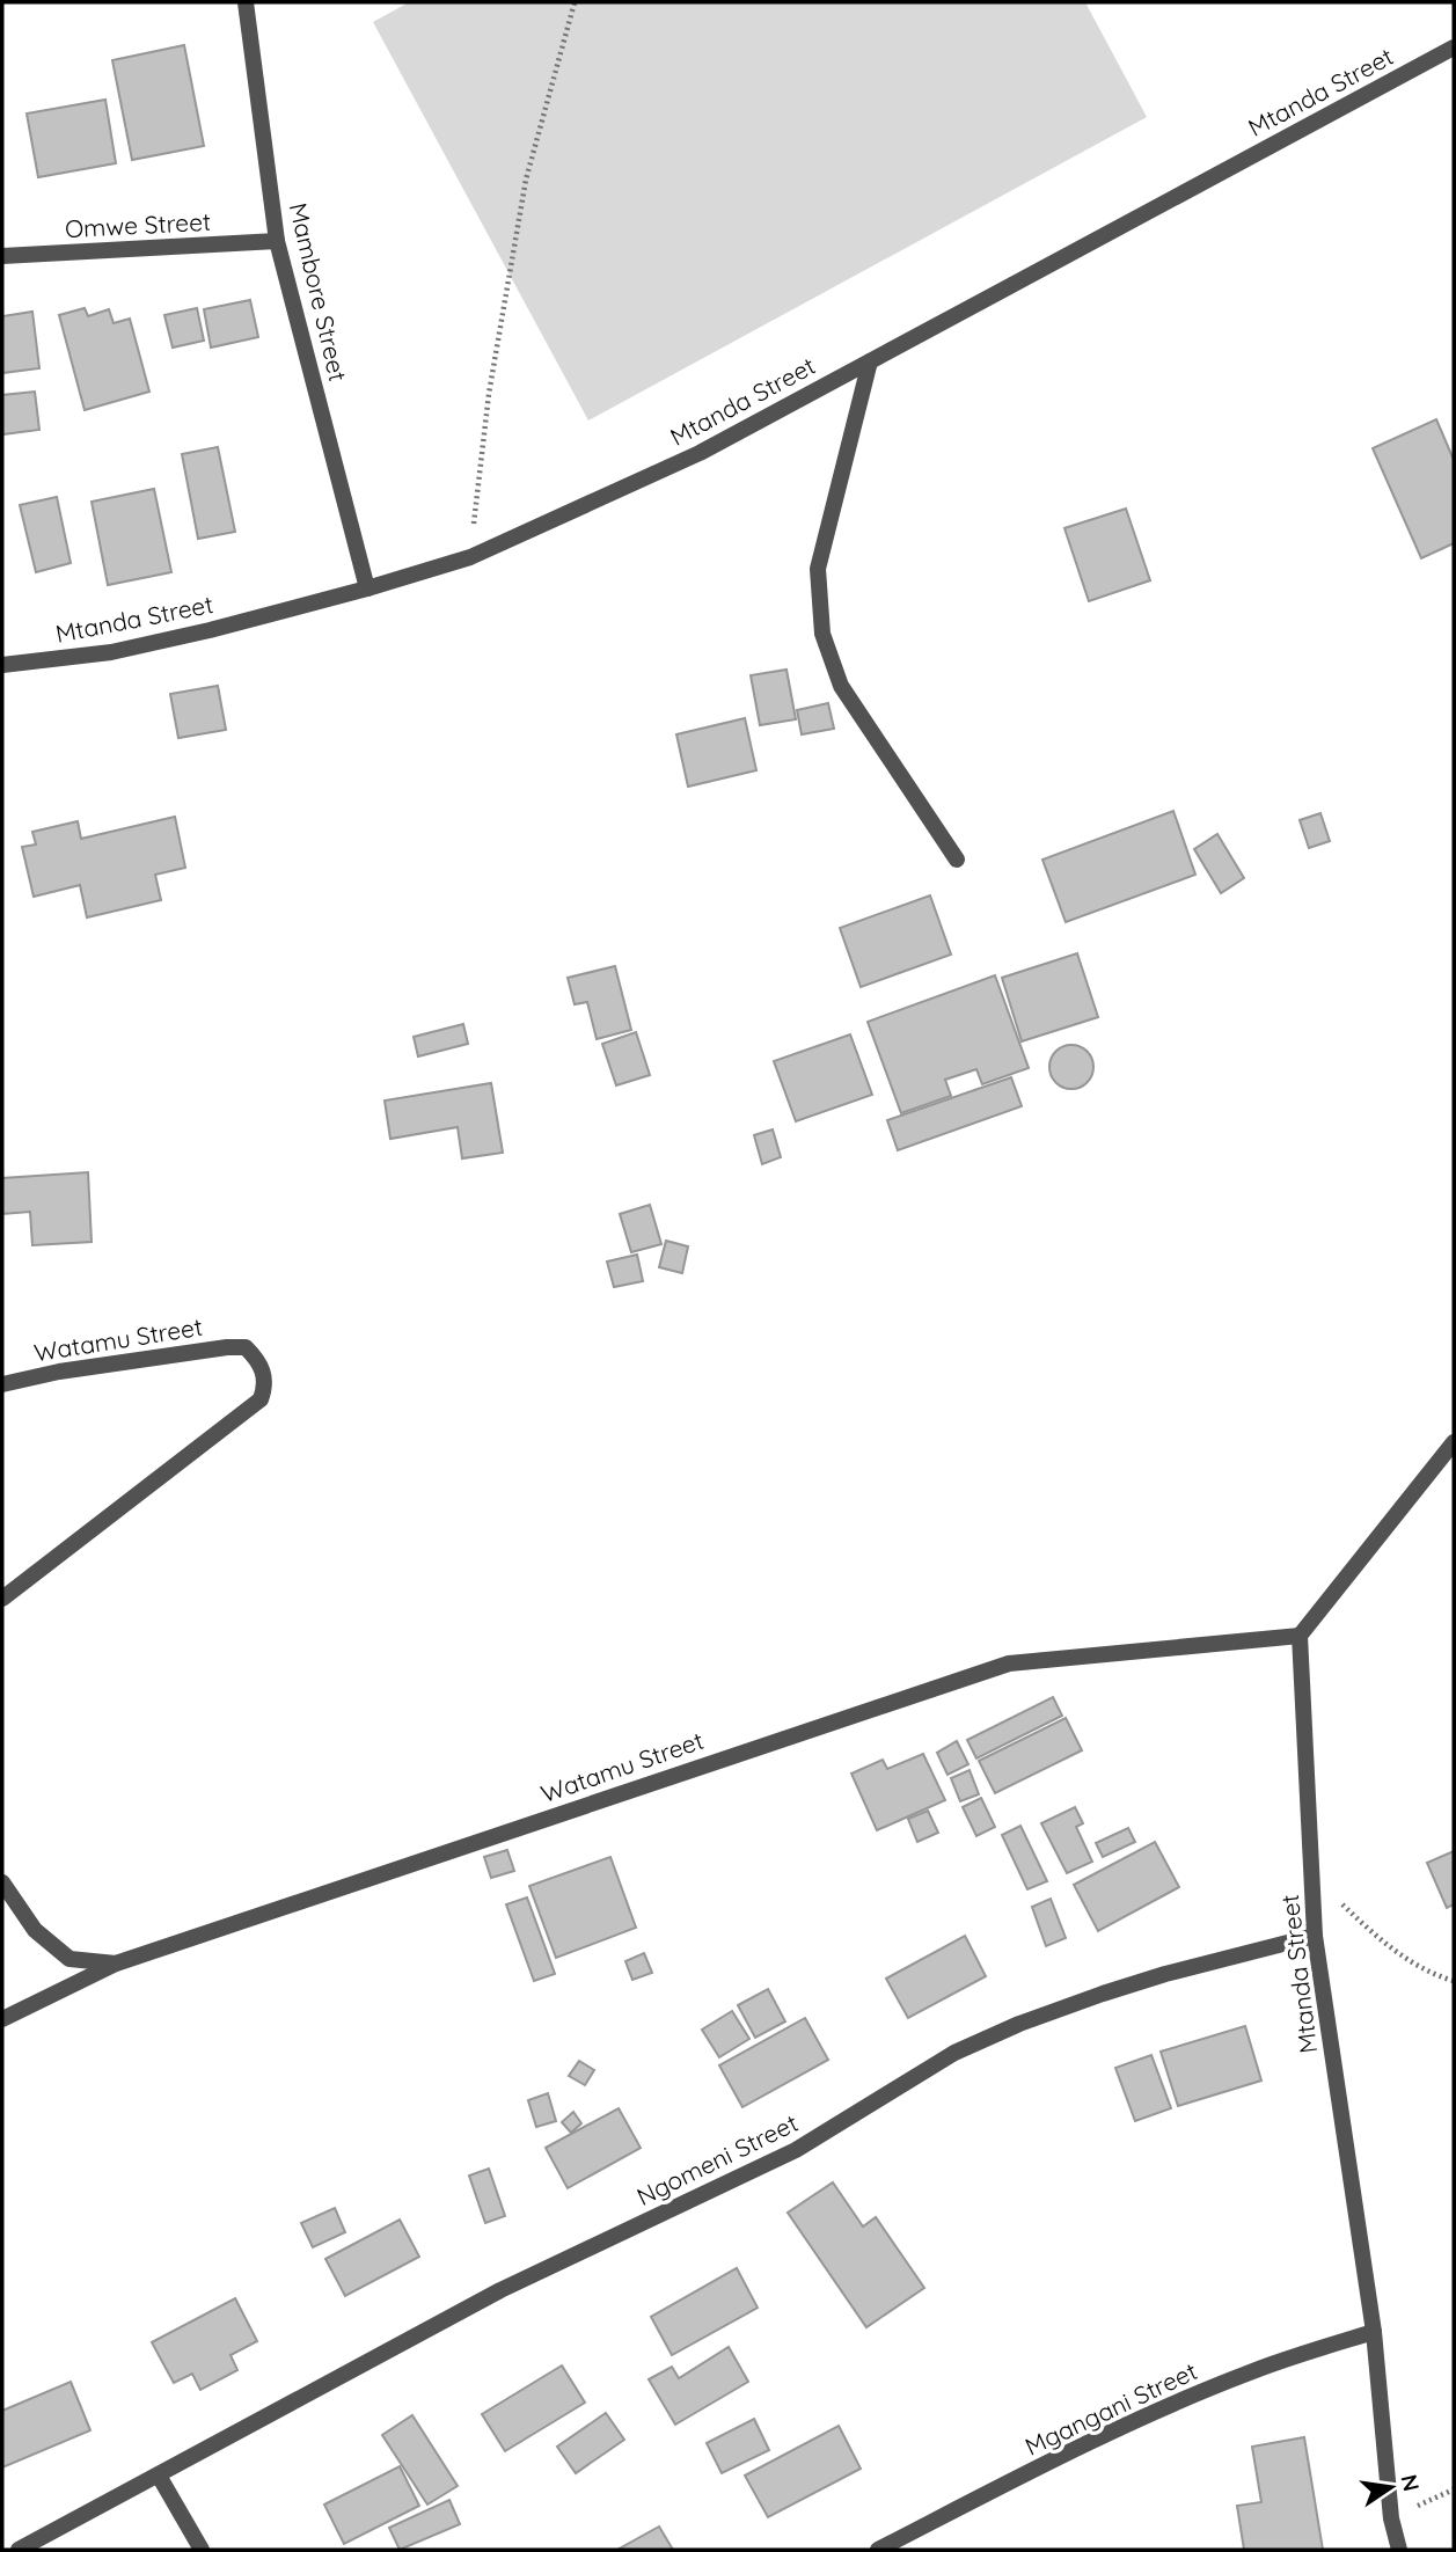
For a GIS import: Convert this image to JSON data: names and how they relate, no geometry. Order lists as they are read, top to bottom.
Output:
{
  "streets": {
    "street": [
      "Mtanda Street",
      "Omwe Street",
      "Mambore Street",
      "Watamu Street",
      "Ngomeni Street",
      "Mgangani Street"
    ]
  },
  "crossings": [
    ["Mtanda Street", "Mambore Street"],
    ["Mtanda Street", "Watamu Street"],
    ["Mtanda Street", "Ngomeni Street"],
    ["Mtanda Street", "Mgangani Street"],
    ["Omwe Street", "Mambore Street"]
  ],
  "north": "right"
}
